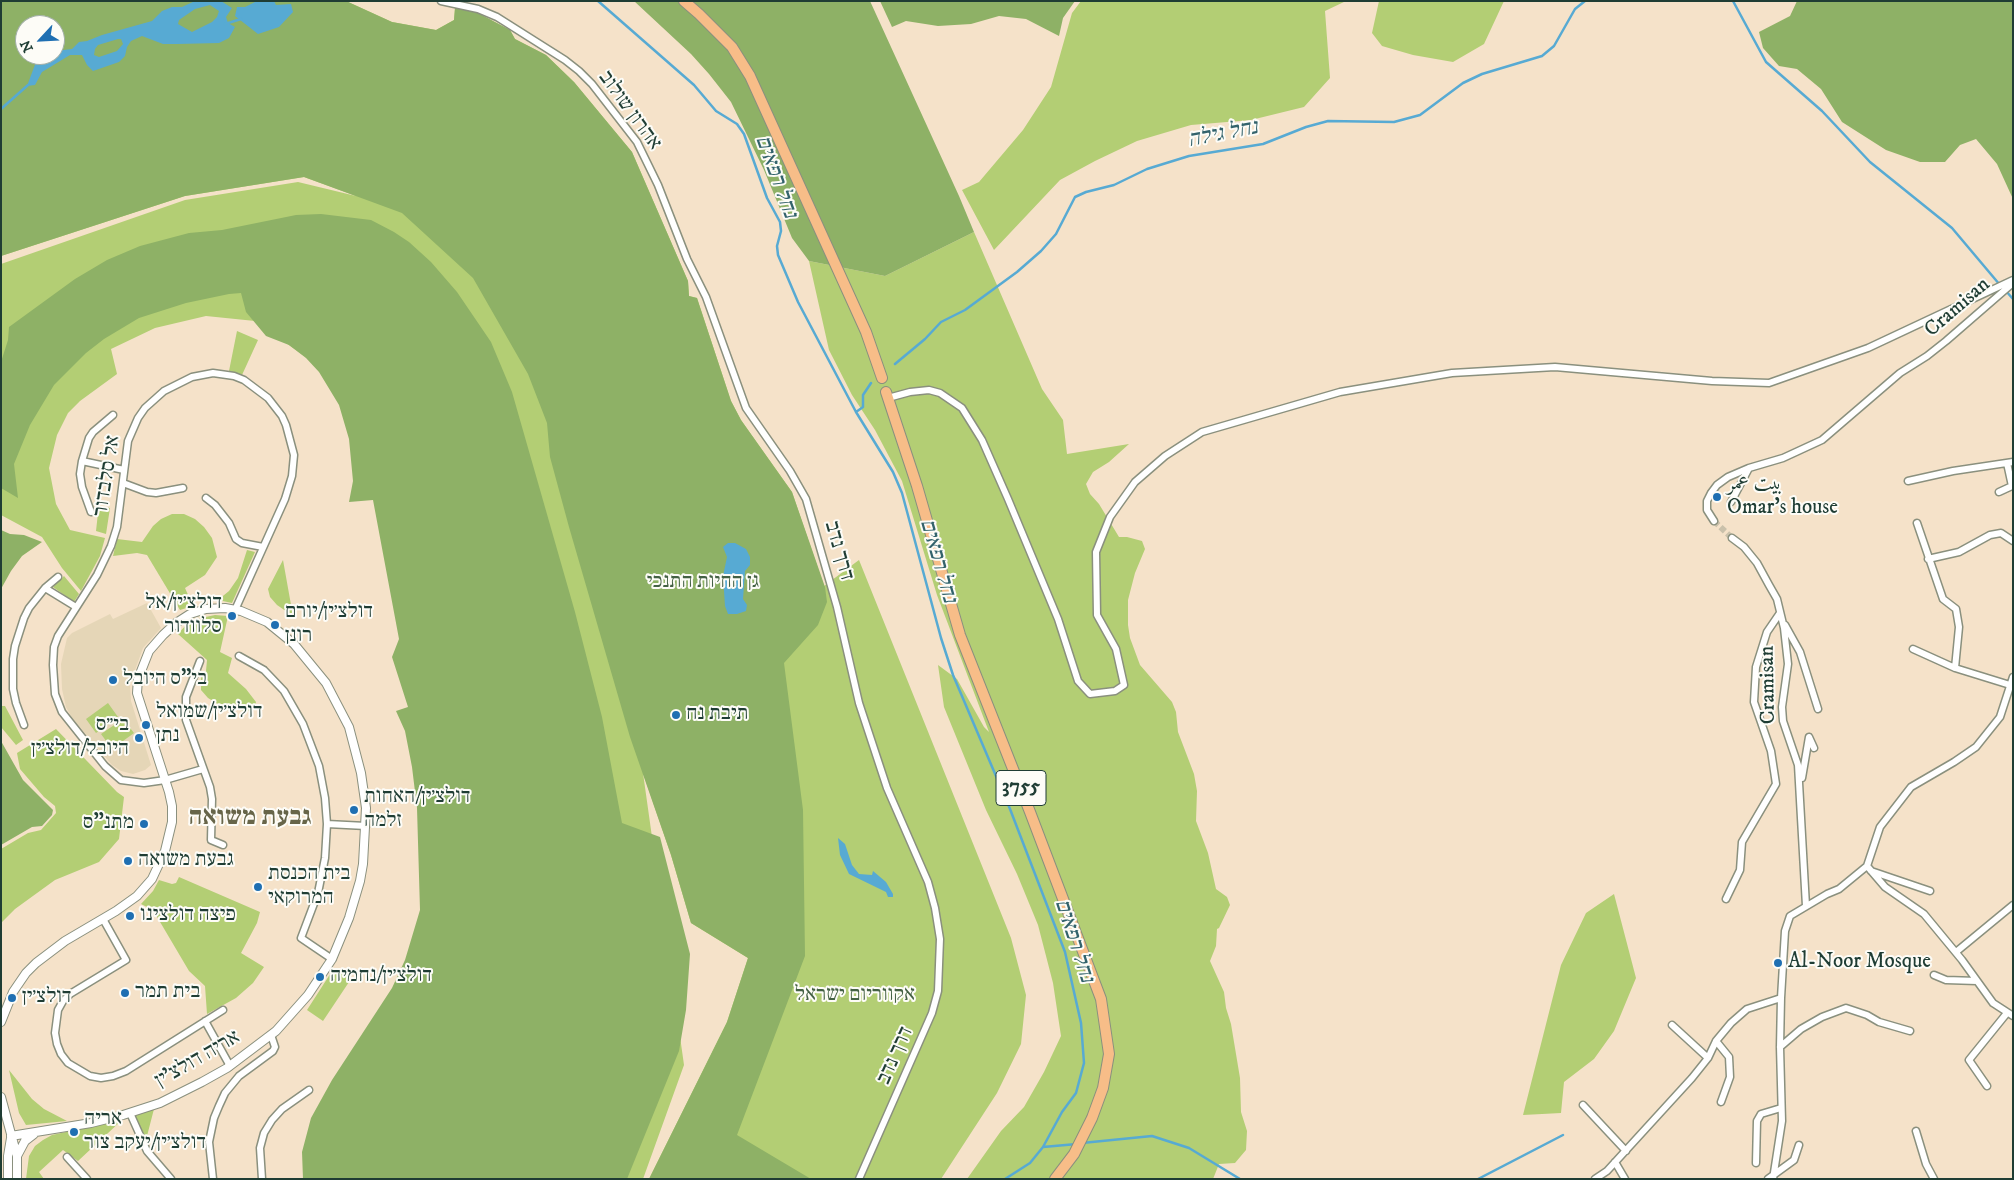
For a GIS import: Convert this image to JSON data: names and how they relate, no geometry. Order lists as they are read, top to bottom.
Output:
{
  "streets": {
    "main road": ["3755"],
    "street": [
      "אהרון שולוב",
      "Cramisan",
      "אל סלבדור",
      "דרך נדב",
      "אריה דולצ'ין"
    ]
  },
  "crossings": [
    ["אהרון שולוב", "דרך נדב"],
    ["אל סלבדור", "אריה דולצ'ין"]
  ],
  "districts": ["גבעת משואה"],
  "water": ["נחל גילה", "נחל רפאים"],
  "parks": ["גן החיות התנכי", "אקווריום ישראל"],
  "places": [
    "بيت عمر Omar's house",
    "דולצ׳ין/אל סלוודור",
    "דולצ׳ין/יורם רונן",
    "בי\"ס היובל",
    "תיבת נח",
    "דולצ׳ין/שמואל נתן",
    "בי״ס היובל/דולצ׳ין",
    "דולצ׳ין/האחות זלמה",
    "מתנ\"ס",
    "גבעת משואה",
    "בית הכנסת המרוקאי",
    "פיצה דולצינו",
    "Al-Noor Mosque",
    "דולצ׳ין/נחמיה",
    "בית תמר",
    "דולצ׳ין",
    "אריה דולצ׳ין/יעקב צור"
  ],
  "north": "bottom left"
}
